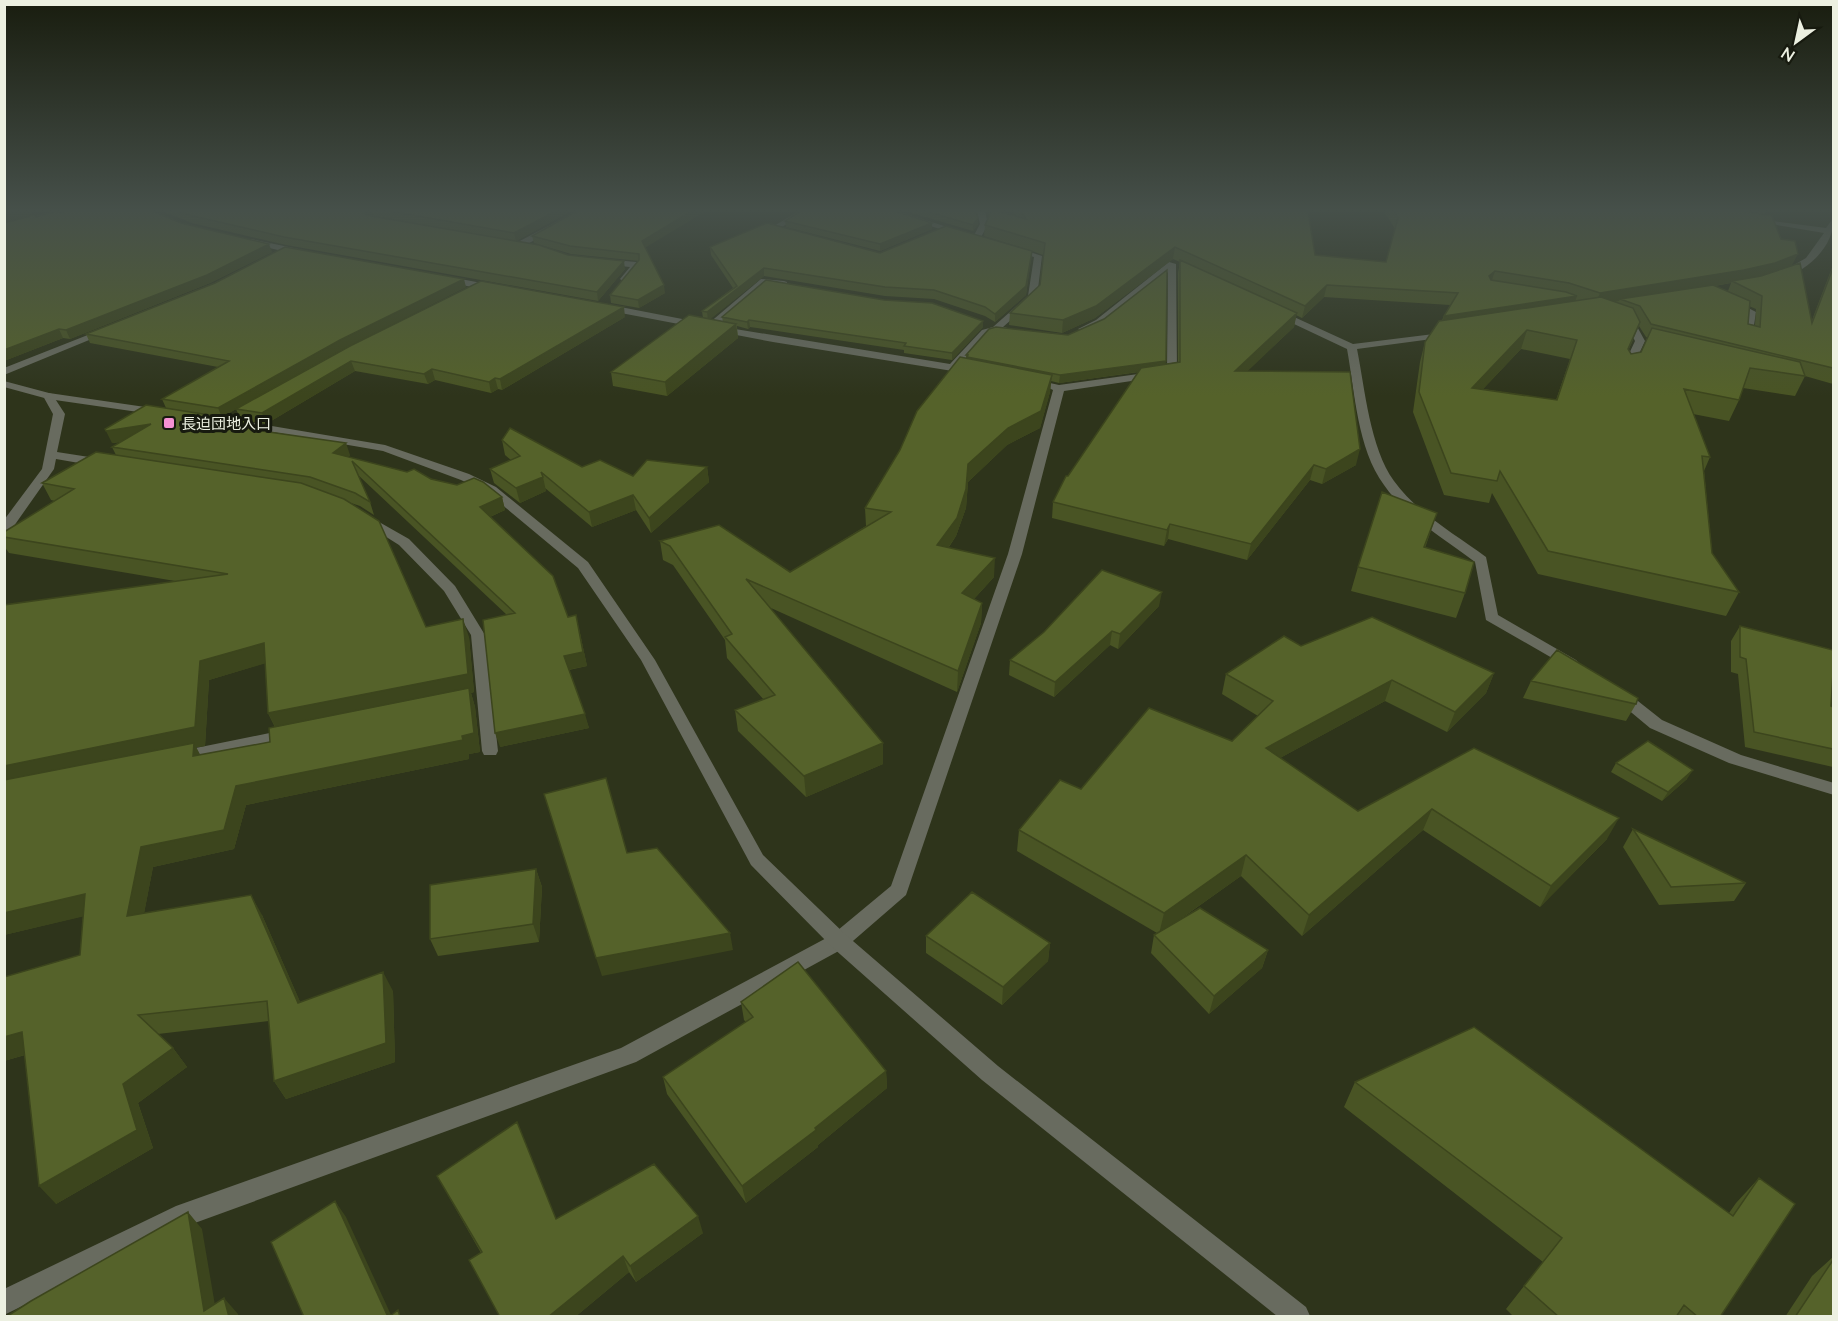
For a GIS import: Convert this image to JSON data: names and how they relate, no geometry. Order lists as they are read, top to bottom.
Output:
{
  "places": {
    "transit": ["長迫団地入口"]
  },
  "north": "bottom left"
}
